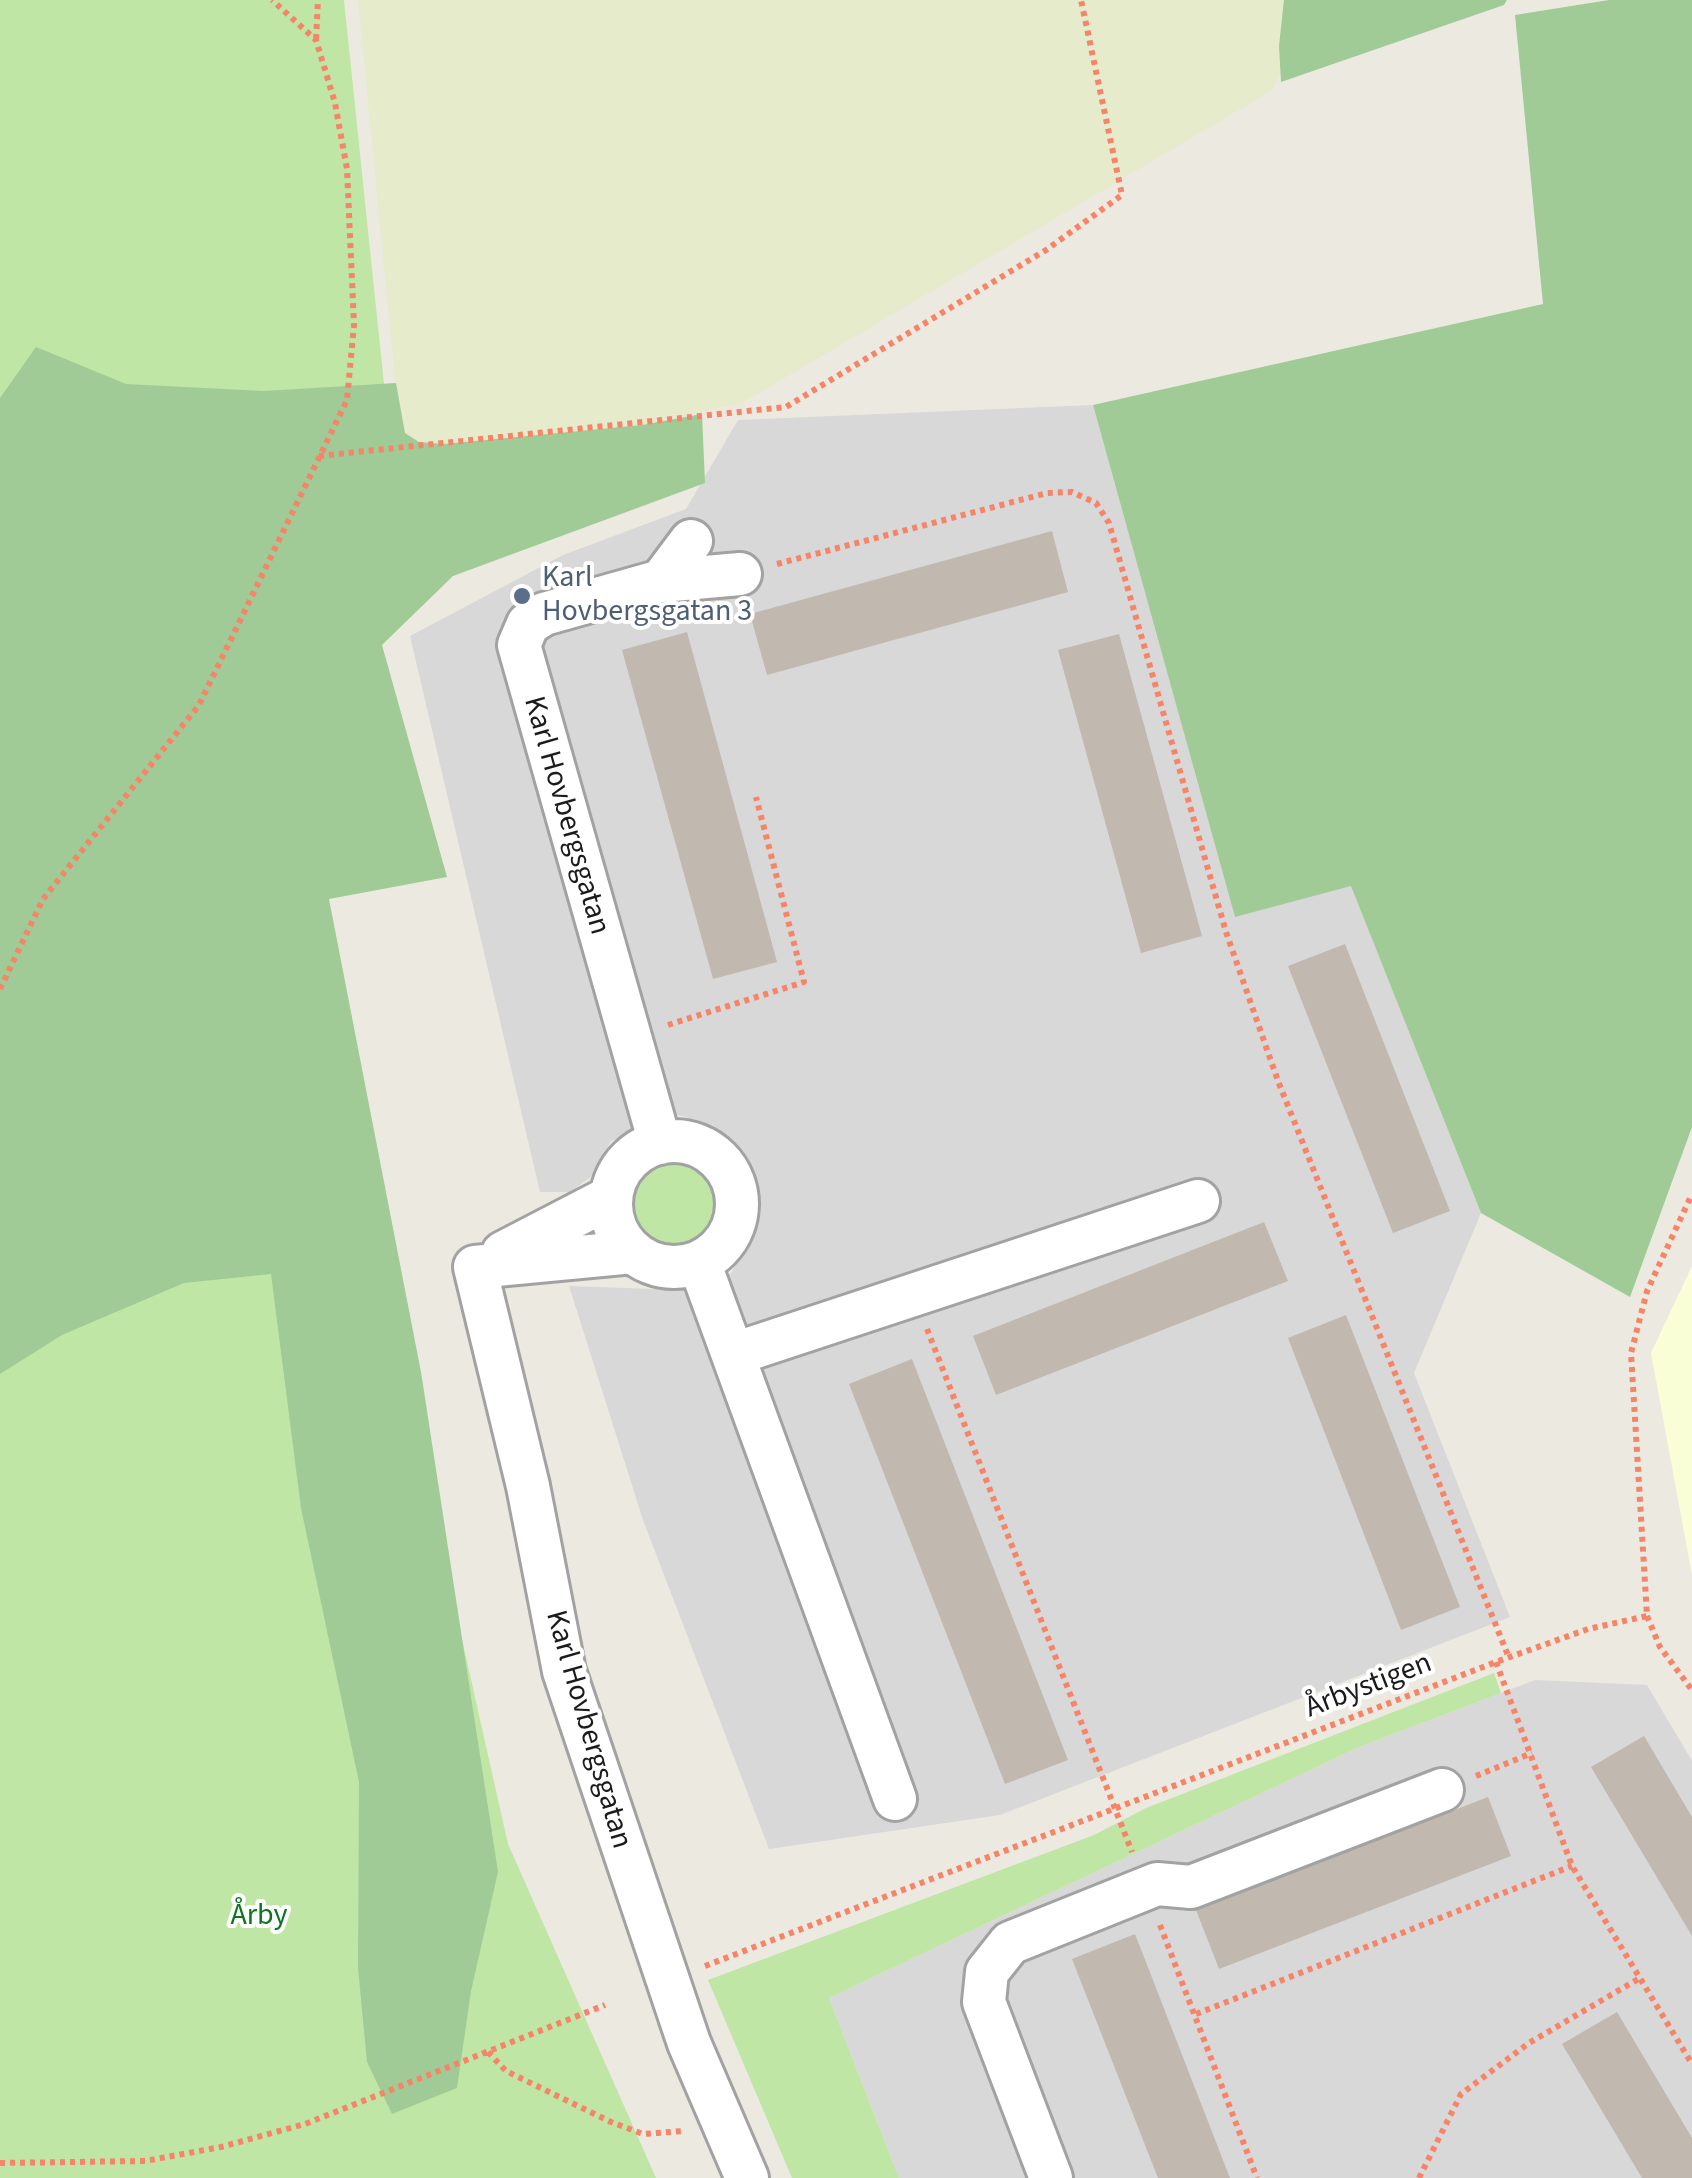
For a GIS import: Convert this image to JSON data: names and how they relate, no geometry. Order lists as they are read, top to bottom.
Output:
{
  "streets": {
    "street": ["Karl Hovbergsgatan"],
    "path": ["Årbystigen"]
  },
  "parks": ["Årby"],
  "places": ["Karl Hovbergsgatan 3"]
}
